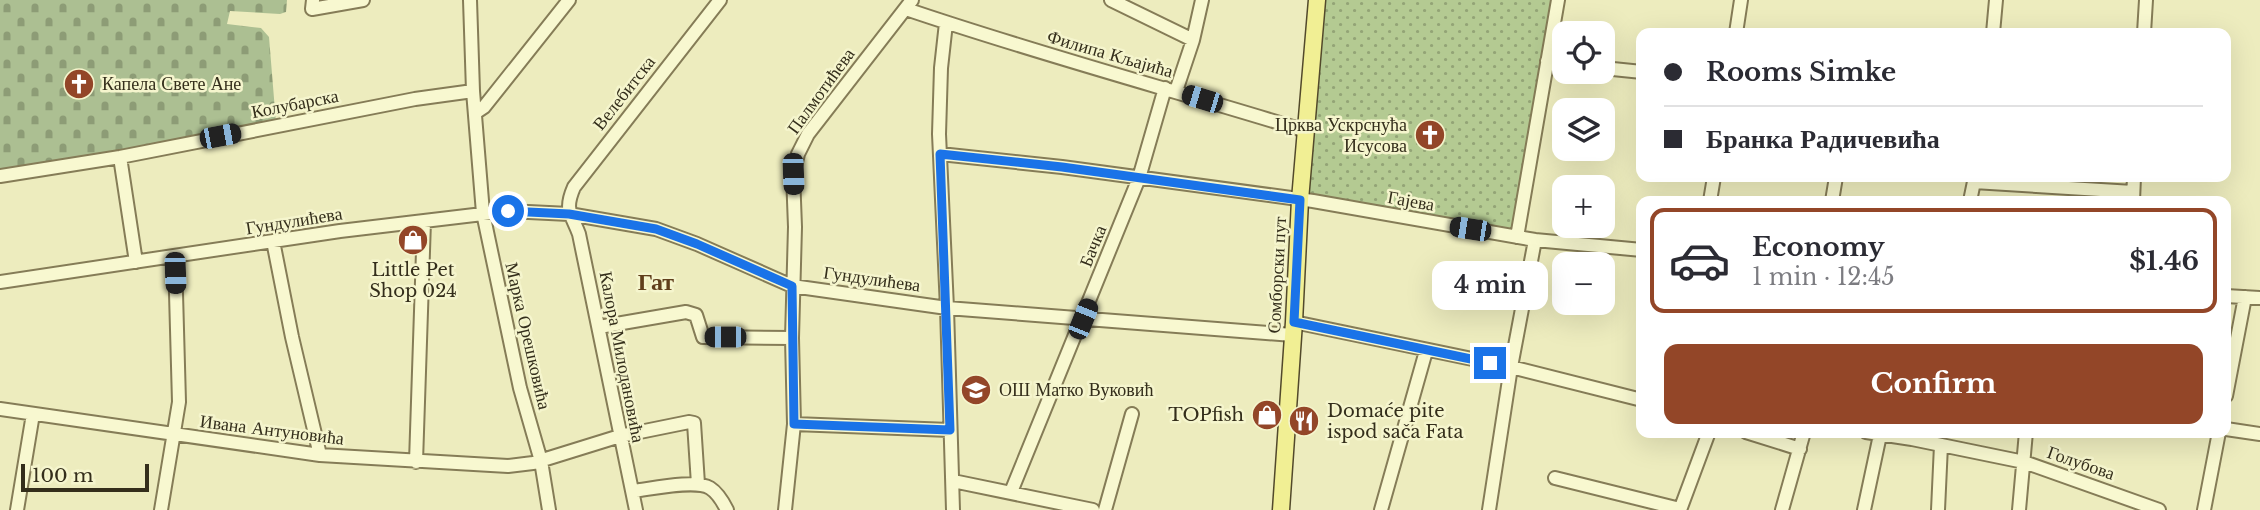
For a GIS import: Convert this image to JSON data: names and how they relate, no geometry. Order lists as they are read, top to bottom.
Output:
{
  "streets": {
    "main road": ["Сомборски пут"],
    "street": [
      "Филипа Кљајића",
      "Палмотићева",
      "Велебитска",
      "Колубарска",
      "Гајева",
      "Гундулићева",
      "Бачка",
      "Марка Орешковића",
      "Калора Милодановића",
      "Ивана Антуновића",
      "Голубова"
    ]
  },
  "crossings": [
    ["Филипа Кљајића", "Палмотићева"],
    ["Филипа Кљајића", "Бачка"],
    ["Филипа Кљајића", "Сомборски пут"],
    ["Палмотићева", "Гундулићева"],
    ["Велебитска", "Гундулићева"],
    ["Велебитска", "Калора Милодановића"],
    ["Колубарска", "Марка Орешковића"],
    ["Гајева", "Бачка"],
    ["Гајева", "Сомборски пут"],
    ["Гундулићева", "Бачка"],
    ["Гундулићева", "Сомборски пут"],
    ["Гундулићева", "Марка Орешковића"],
    ["Гундулићева", "Калора Милодановића"],
    ["Марка Орешковића", "Ивана Антуновића"],
    ["Калора Милодановића", "Ивана Антуновића"]
  ],
  "districts": ["Гат"],
  "places": {
    "church": ["Капела Свете Ане", "Црква Ускрснућа Исусова"],
    "shop": ["Little Pet Shop 024", "TOPfish"],
    "school or university": ["ОШ Матко Вуковић"],
    "restaurant": ["Domaće pite ispod sača Fata"]
  },
  "scale_bar": "100 m",
  "page": {
    "map_buttons": ["+", "−"],
    "banner": ["Rooms Simke", "Бранка Радичевића"],
    "list": [
      {
        "name": "Economy",
        "note": "1 min · 12:45",
        "value": "$1.46"
      }
    ],
    "bubble": "4 min",
    "buttons": "Confirm",
    "scale": "100 m"
  }
}
